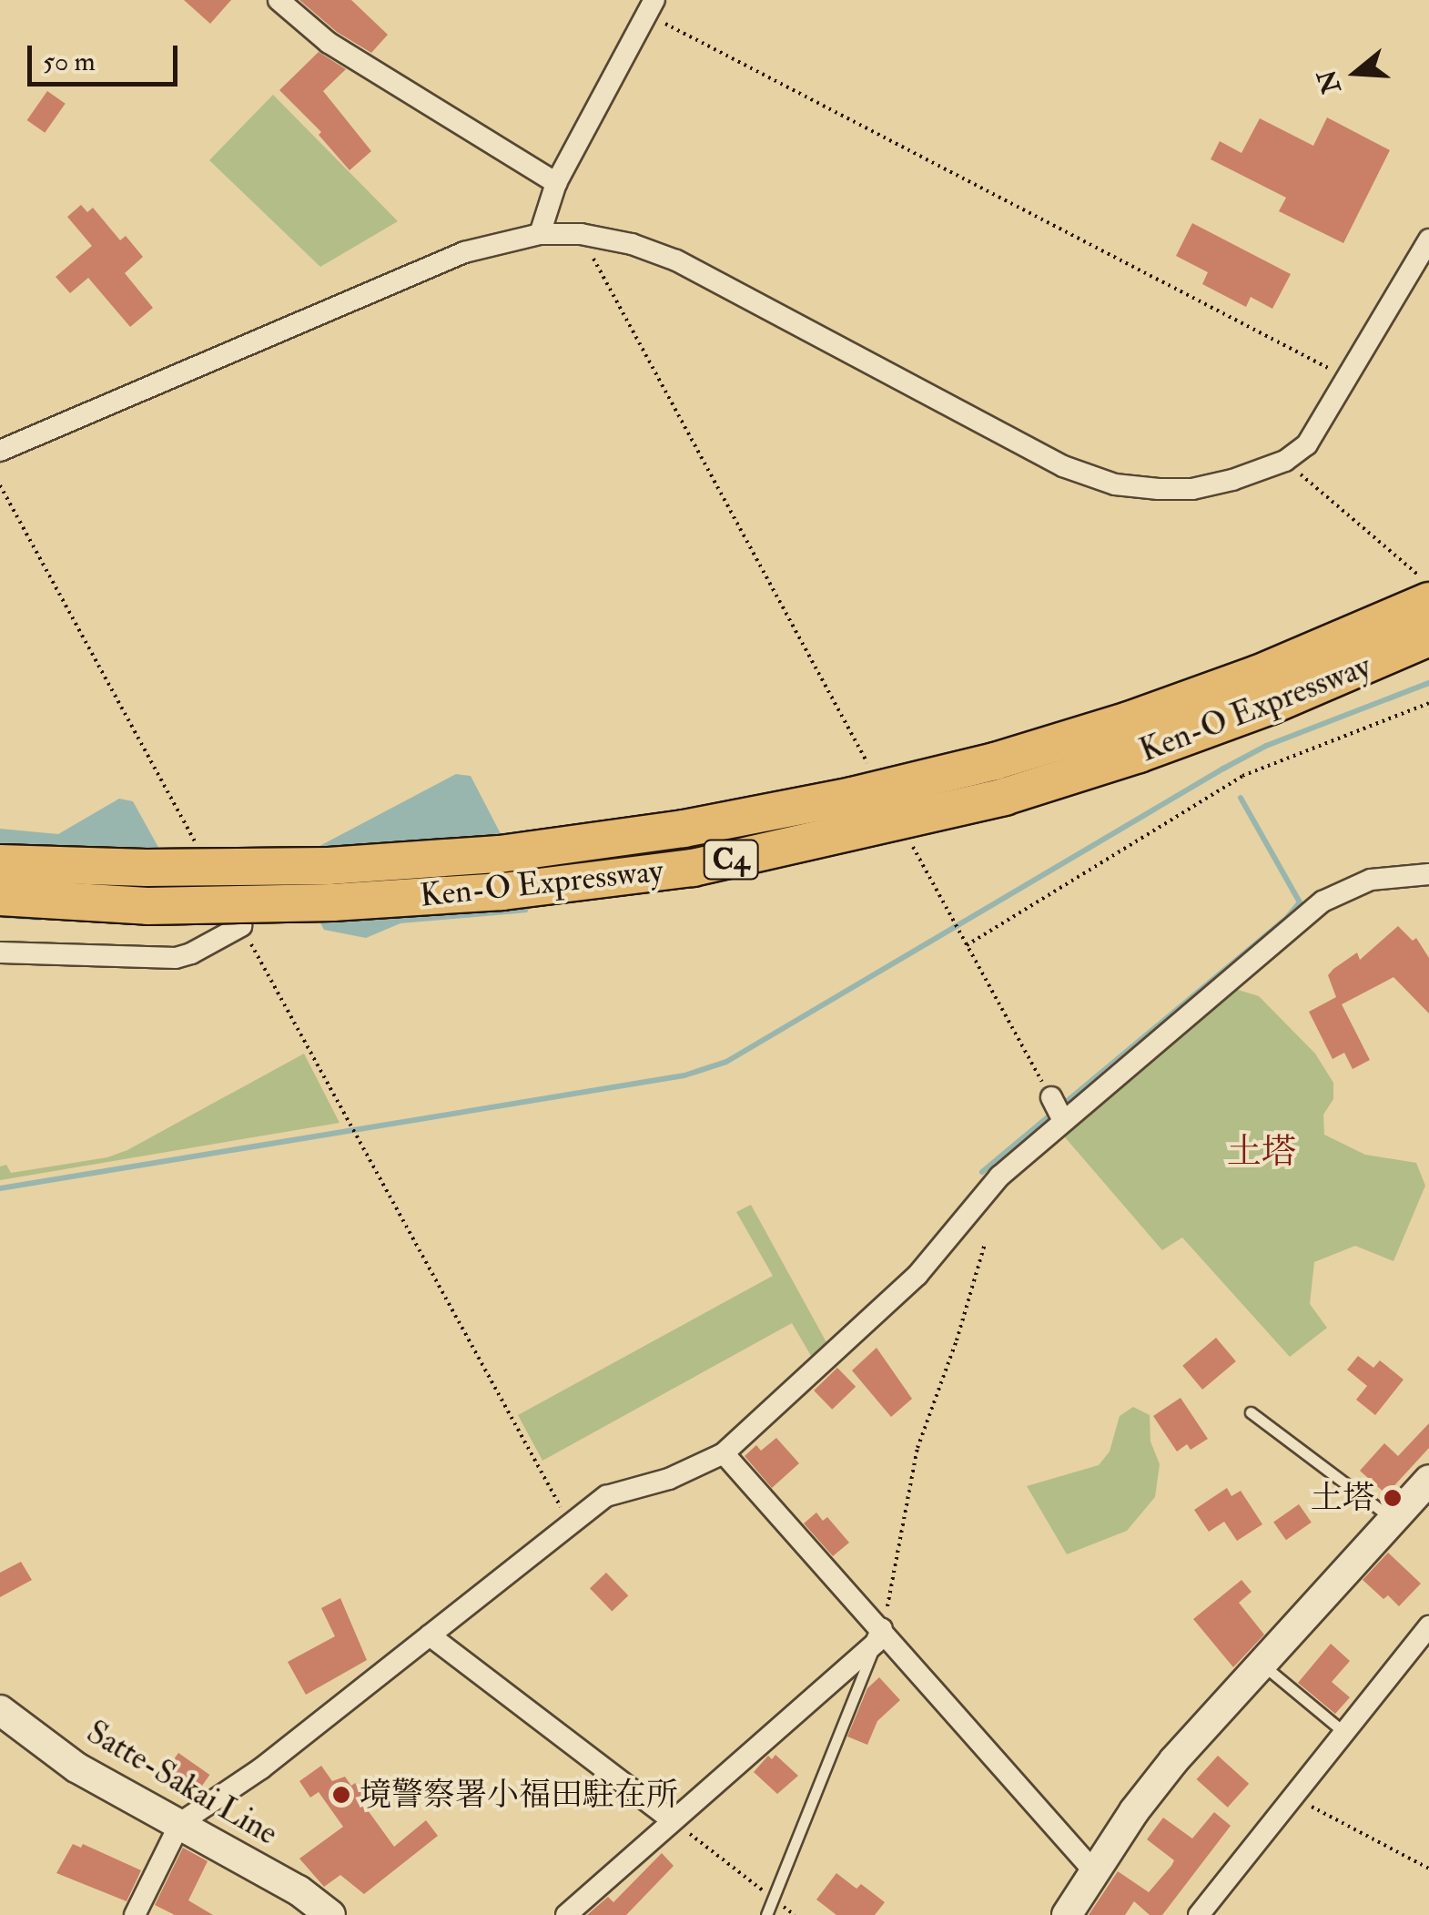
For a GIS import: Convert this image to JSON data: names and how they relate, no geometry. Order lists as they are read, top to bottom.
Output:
{
  "streets": {
    "highway": ["Ken-O Expressway", "C4"],
    "main road": ["Satte-Sakai Line"]
  },
  "districts": ["土塔"],
  "places": ["土塔", "境警察署小福田駐在所"],
  "scale_bar": "50 m",
  "north": "left"
}
